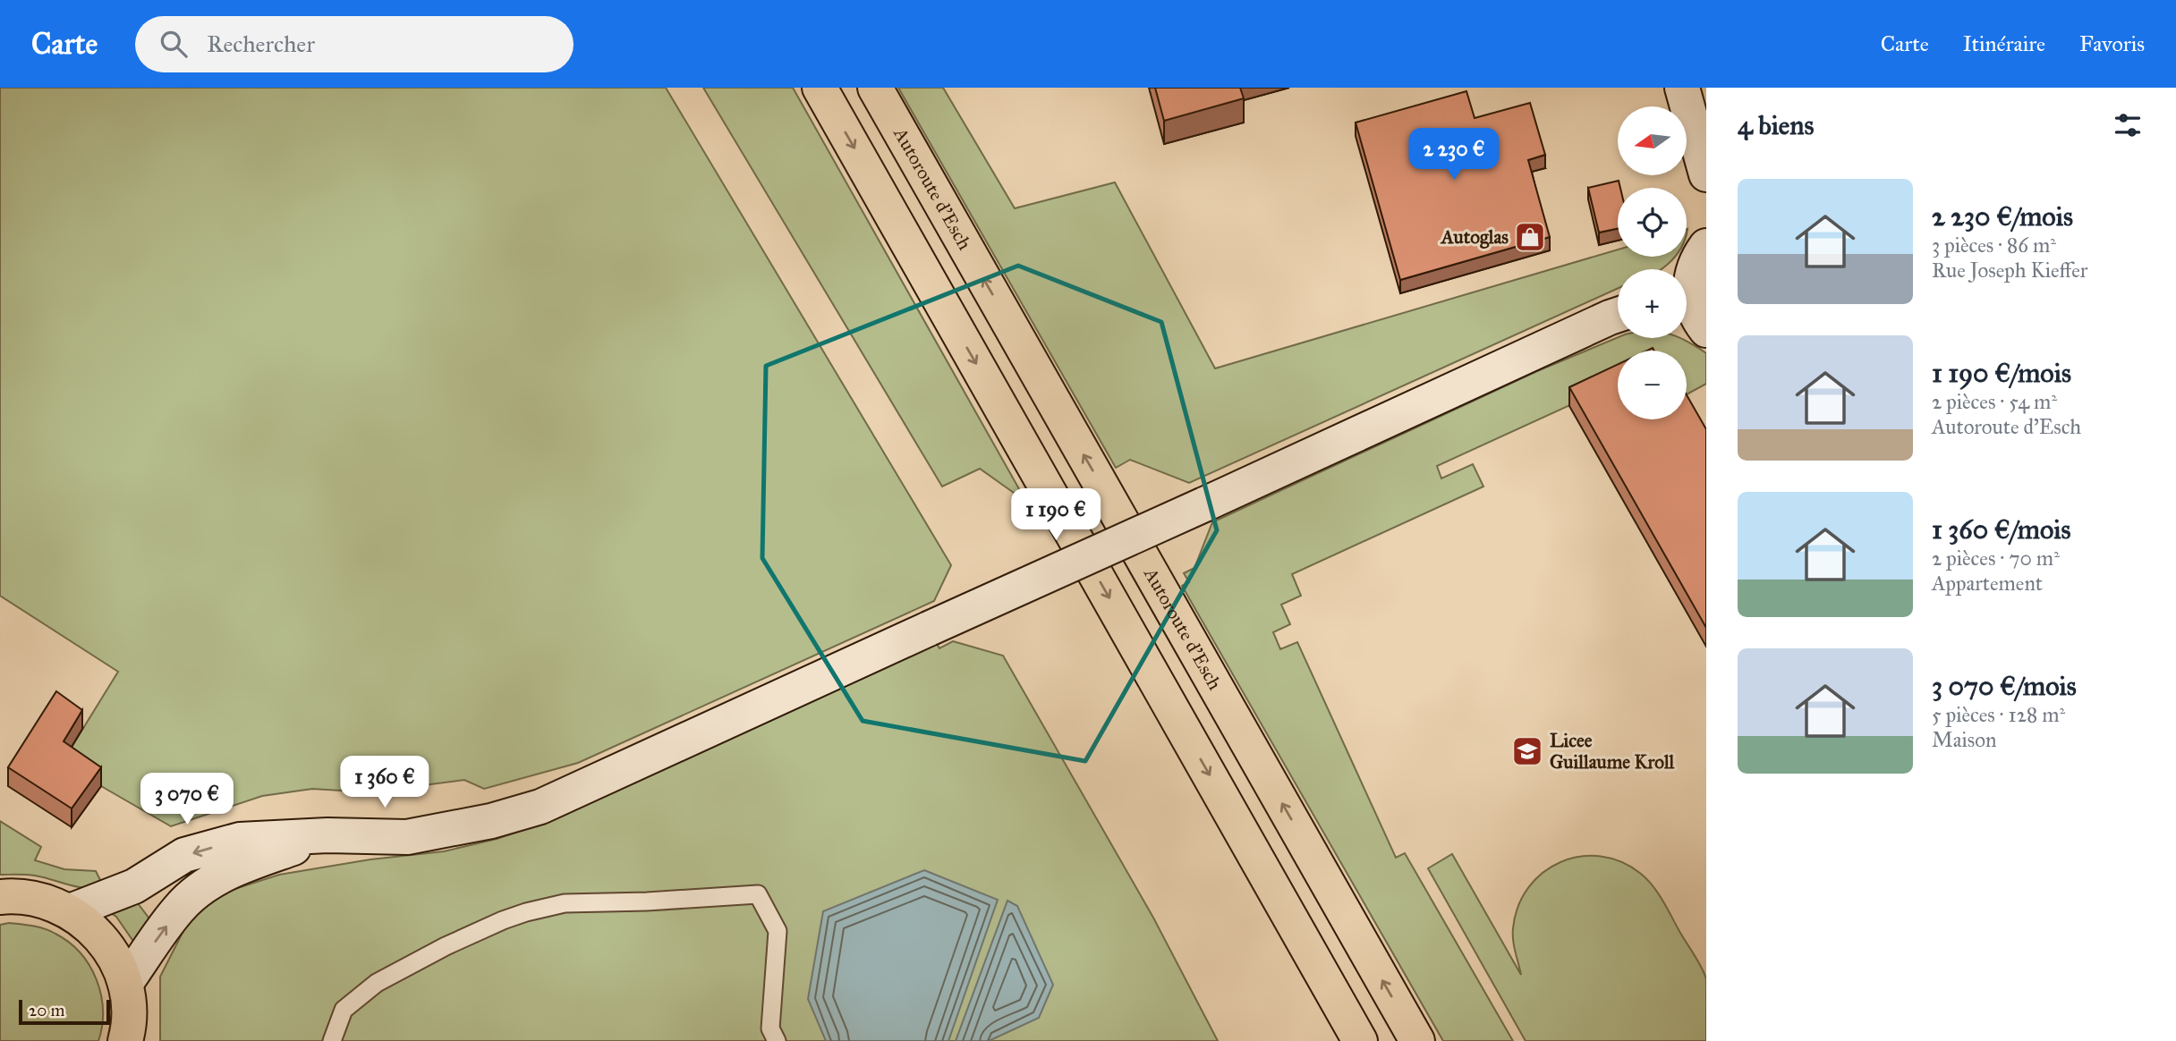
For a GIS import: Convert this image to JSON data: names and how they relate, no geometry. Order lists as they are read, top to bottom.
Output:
{
  "streets": {
    "main road": ["Autoroute d'Esch"]
  },
  "places": {
    "shop": ["Autoglas"],
    "school or university": ["Licee Guillaume Kroll"]
  },
  "scale_bar": "20 m",
  "north": "left",
  "page": {
    "header": "Carte",
    "search": "Rechercher",
    "nav": ["Carte", "Itinéraire", "Favoris"],
    "heading": "4 biens",
    "map_buttons": ["+", "−"],
    "price": [
      "2 230 €",
      "1 190 €",
      "1 360 €",
      "3 070 €"
    ],
    "list": [
      {
        "name": "2 230 €/mois",
        "note": "3 pièces · 86 m² · Rue Joseph Kieffer"
      },
      {
        "name": "1 190 €/mois",
        "note": "2 pièces · 54 m² · Autoroute d'Esch"
      },
      {
        "name": "1 360 €/mois",
        "note": "2 pièces · 70 m² · Appartement"
      },
      {
        "name": "3 070 €/mois",
        "note": "5 pièces · 128 m² · Maison"
      }
    ],
    "scale": "20 m"
  }
}
